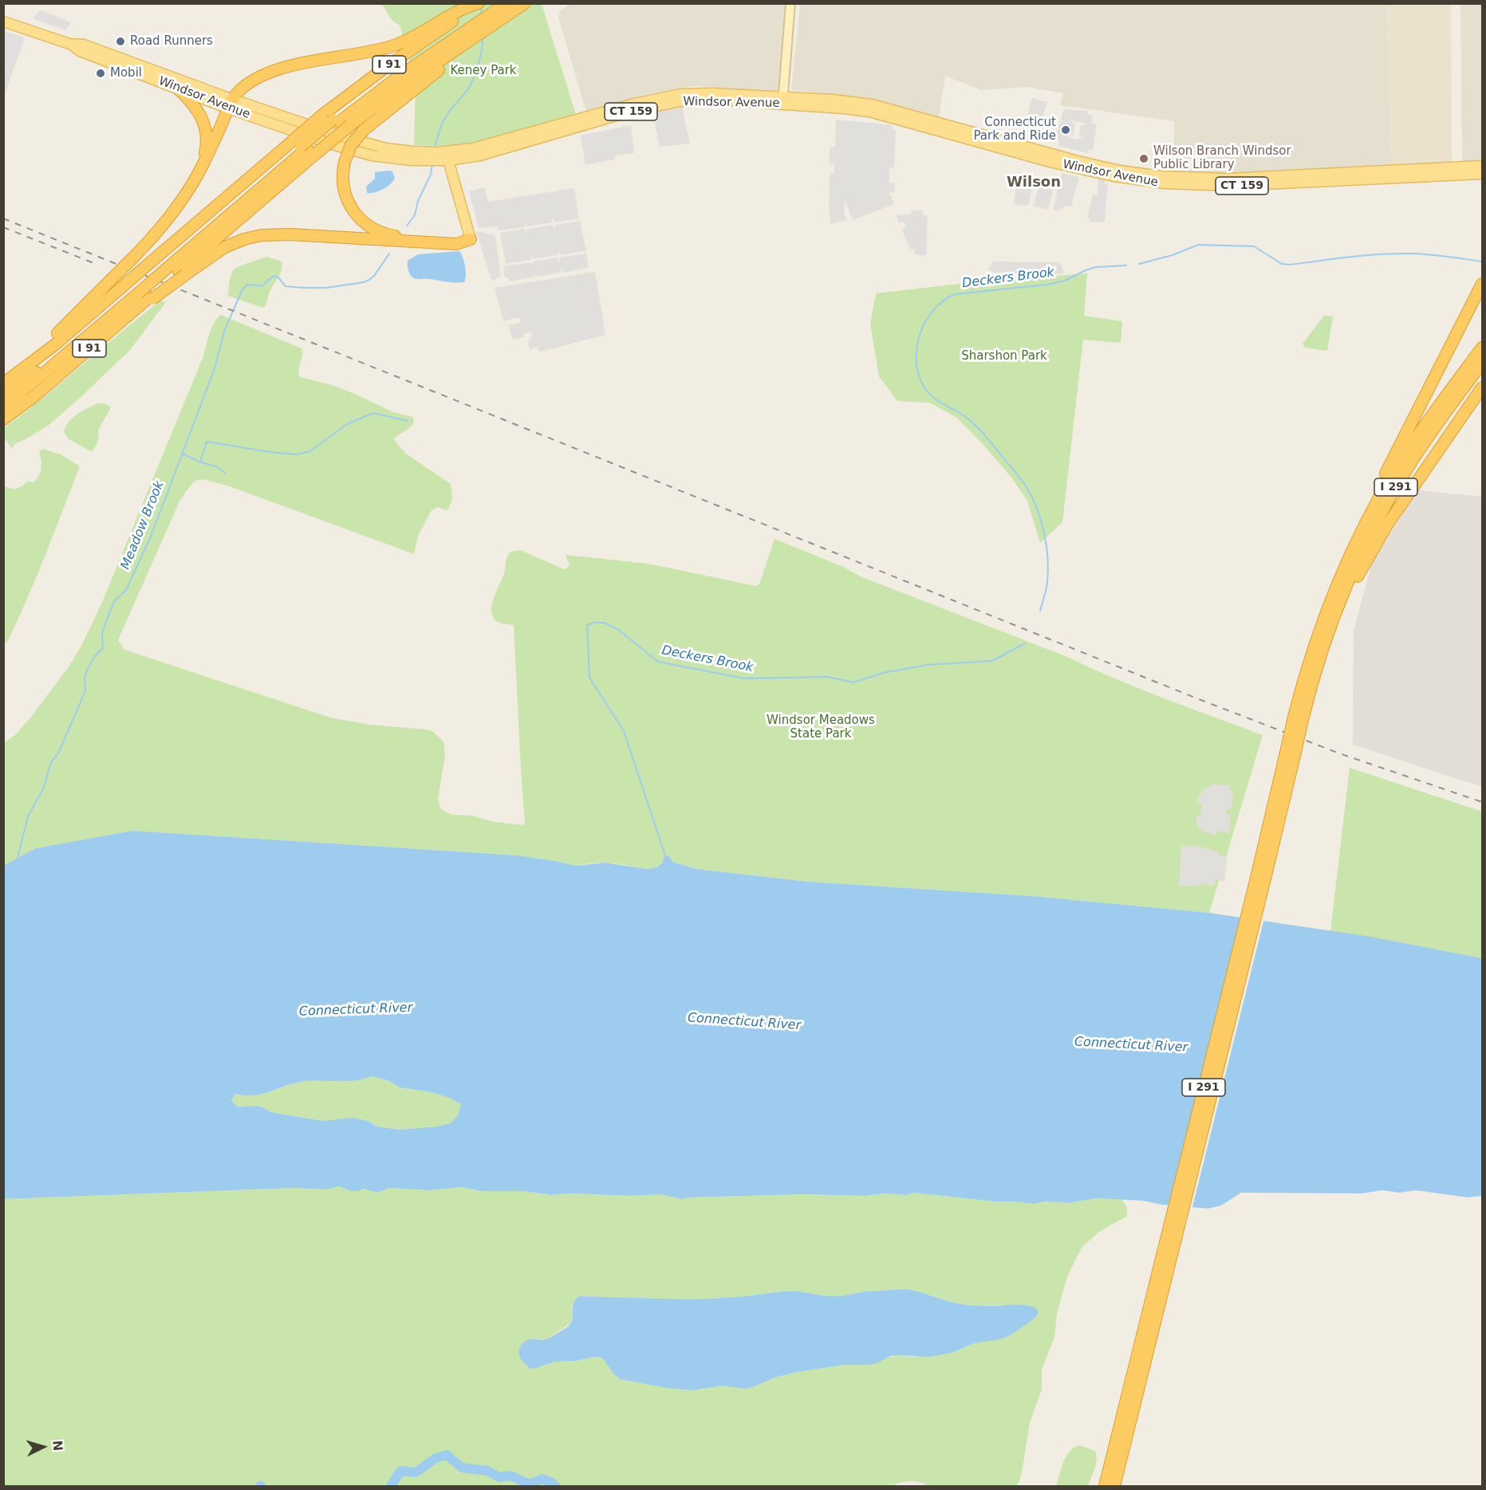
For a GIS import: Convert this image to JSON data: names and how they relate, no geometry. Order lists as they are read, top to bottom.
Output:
{
  "streets": {
    "highway": ["I 91", "I 291"],
    "main road": ["Windsor Avenue", "CT 159"]
  },
  "districts": ["Wilson"],
  "water": ["Deckers Brook", "Meadow Brook", "Connecticut River"],
  "parks": ["Keney Park", "Sharshon Park", "Windsor Meadows State Park"],
  "places": [
    "Road Runners",
    "Mobil",
    "Connecticut Park and Ride",
    "Wilson Branch Windsor Public Library"
  ],
  "north": "right"
}
